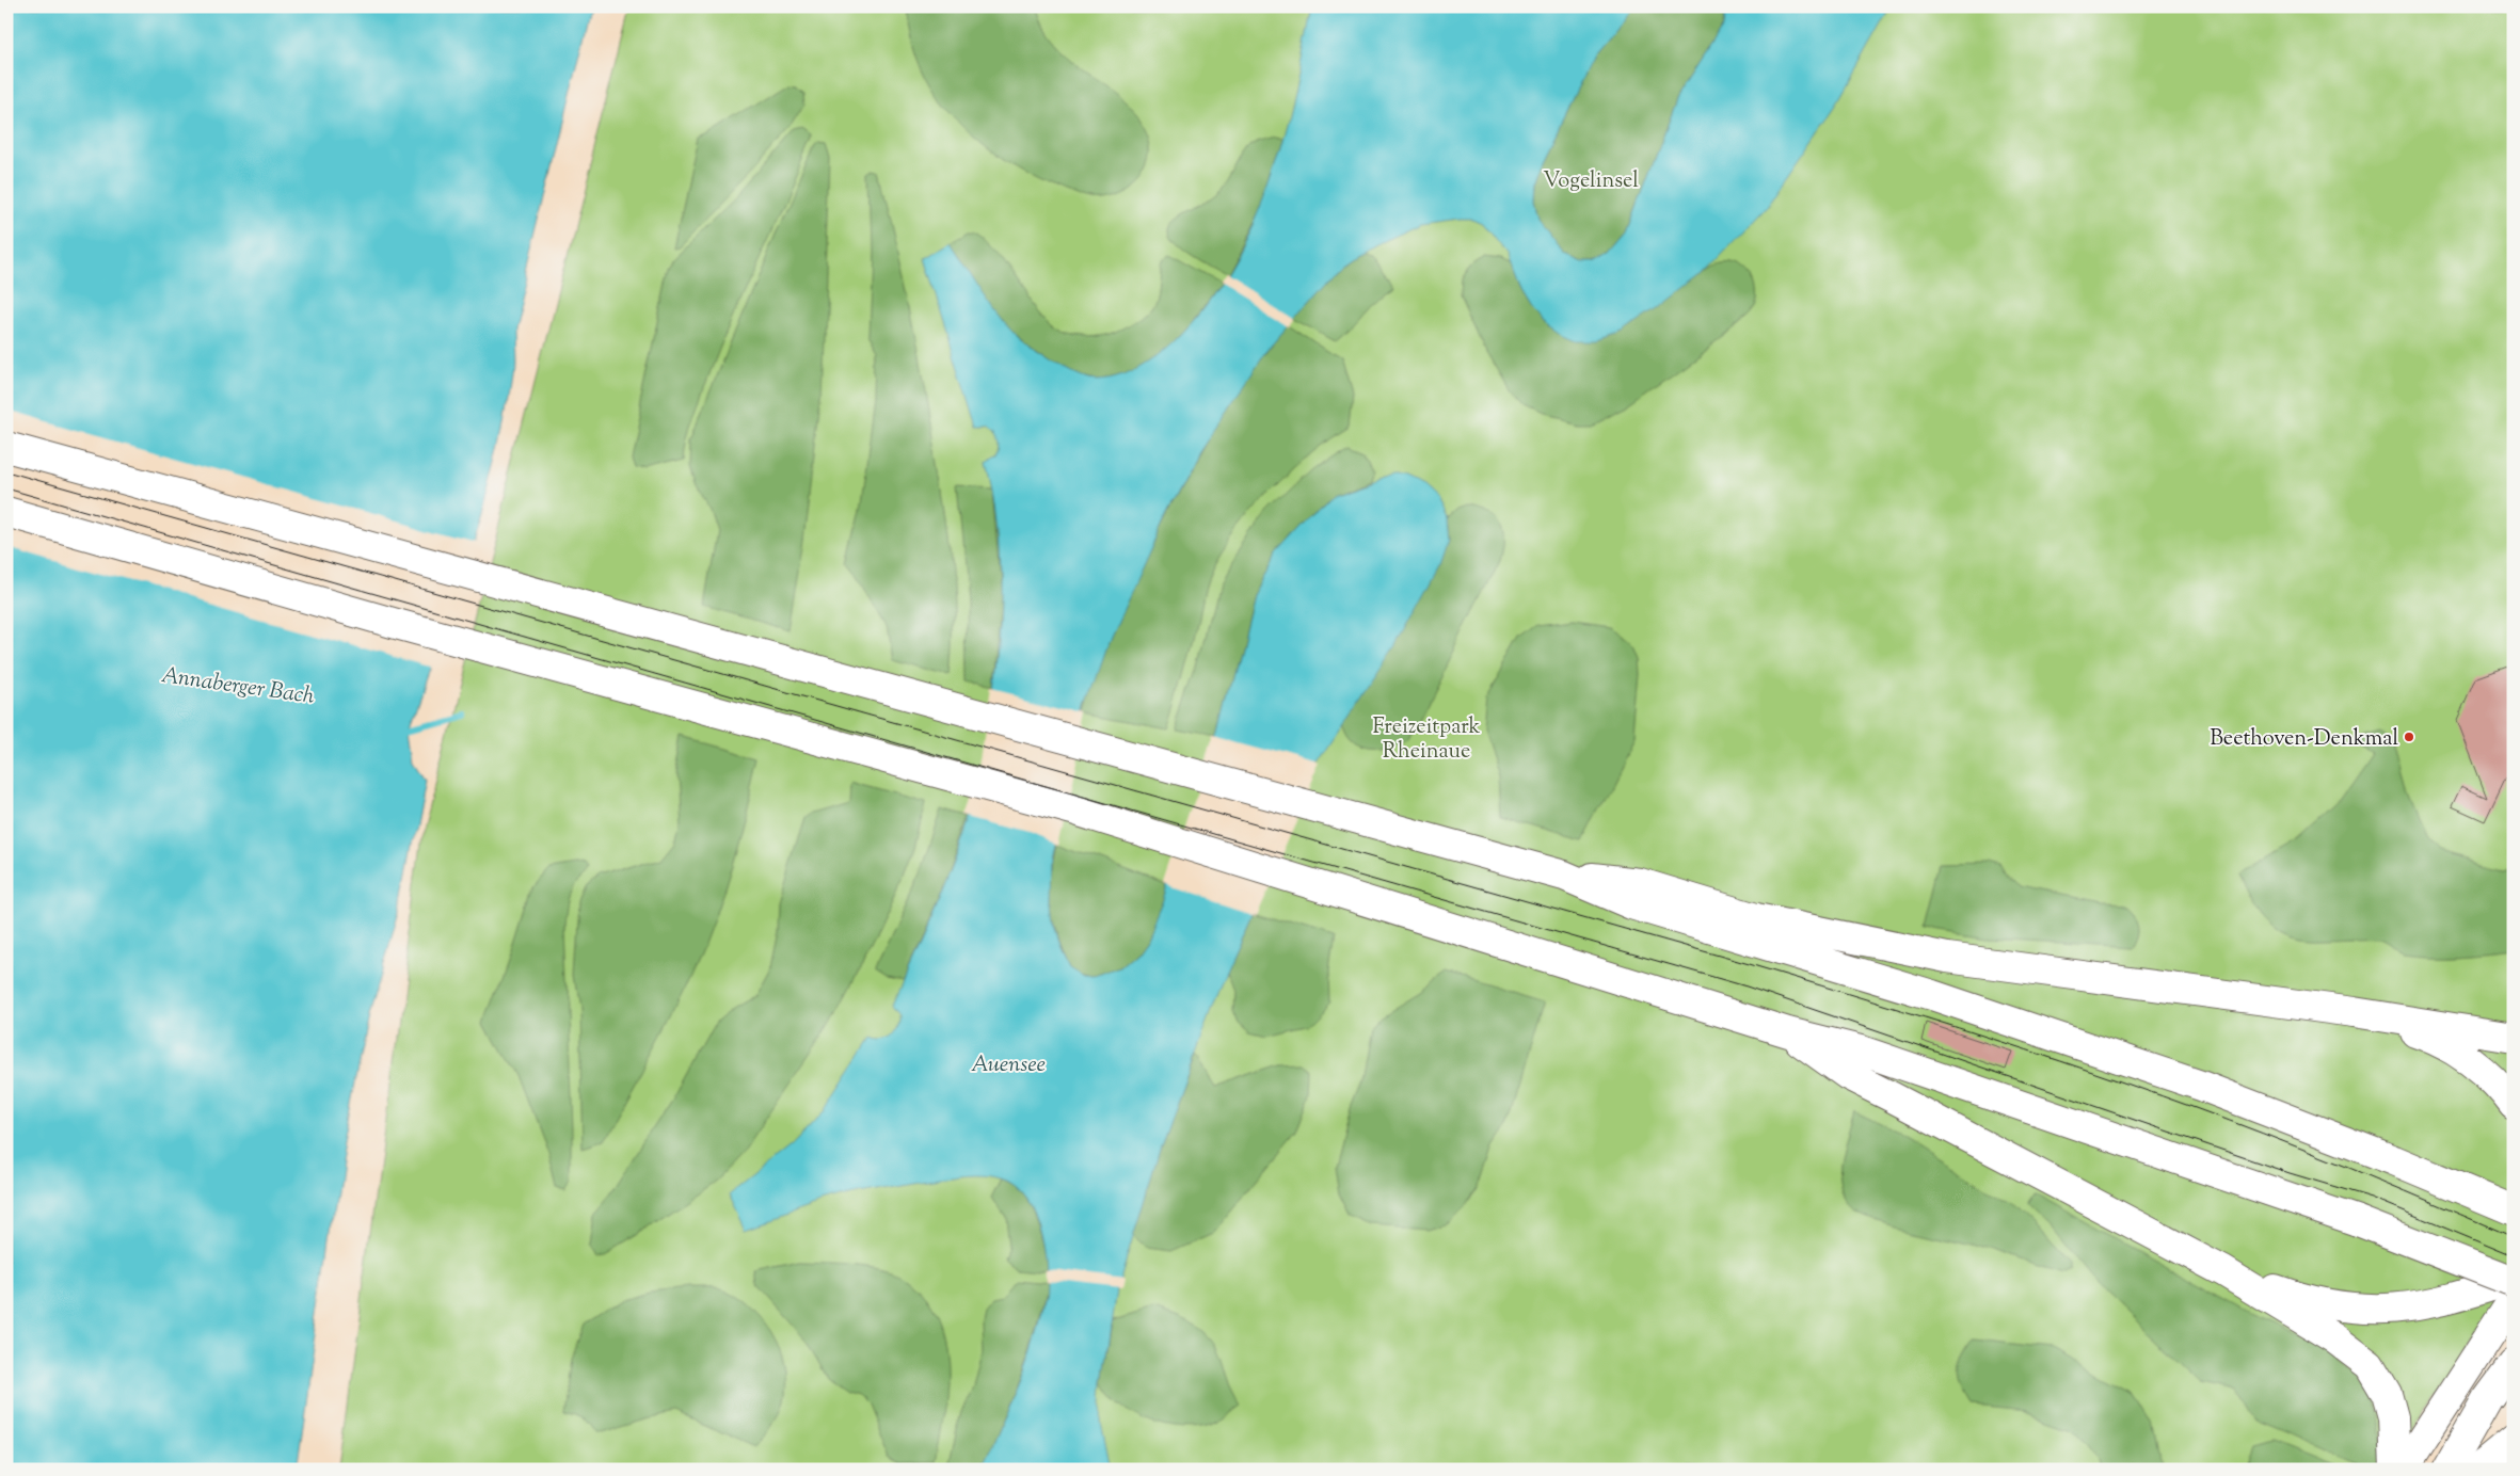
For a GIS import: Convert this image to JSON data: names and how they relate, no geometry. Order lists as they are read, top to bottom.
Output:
{
  "water": ["Annaberger Bach", "Auensee"],
  "parks": ["Vogelinsel", "Freizeitpark Rheinaue"],
  "places": ["Beethoven-Denkmal"]
}
